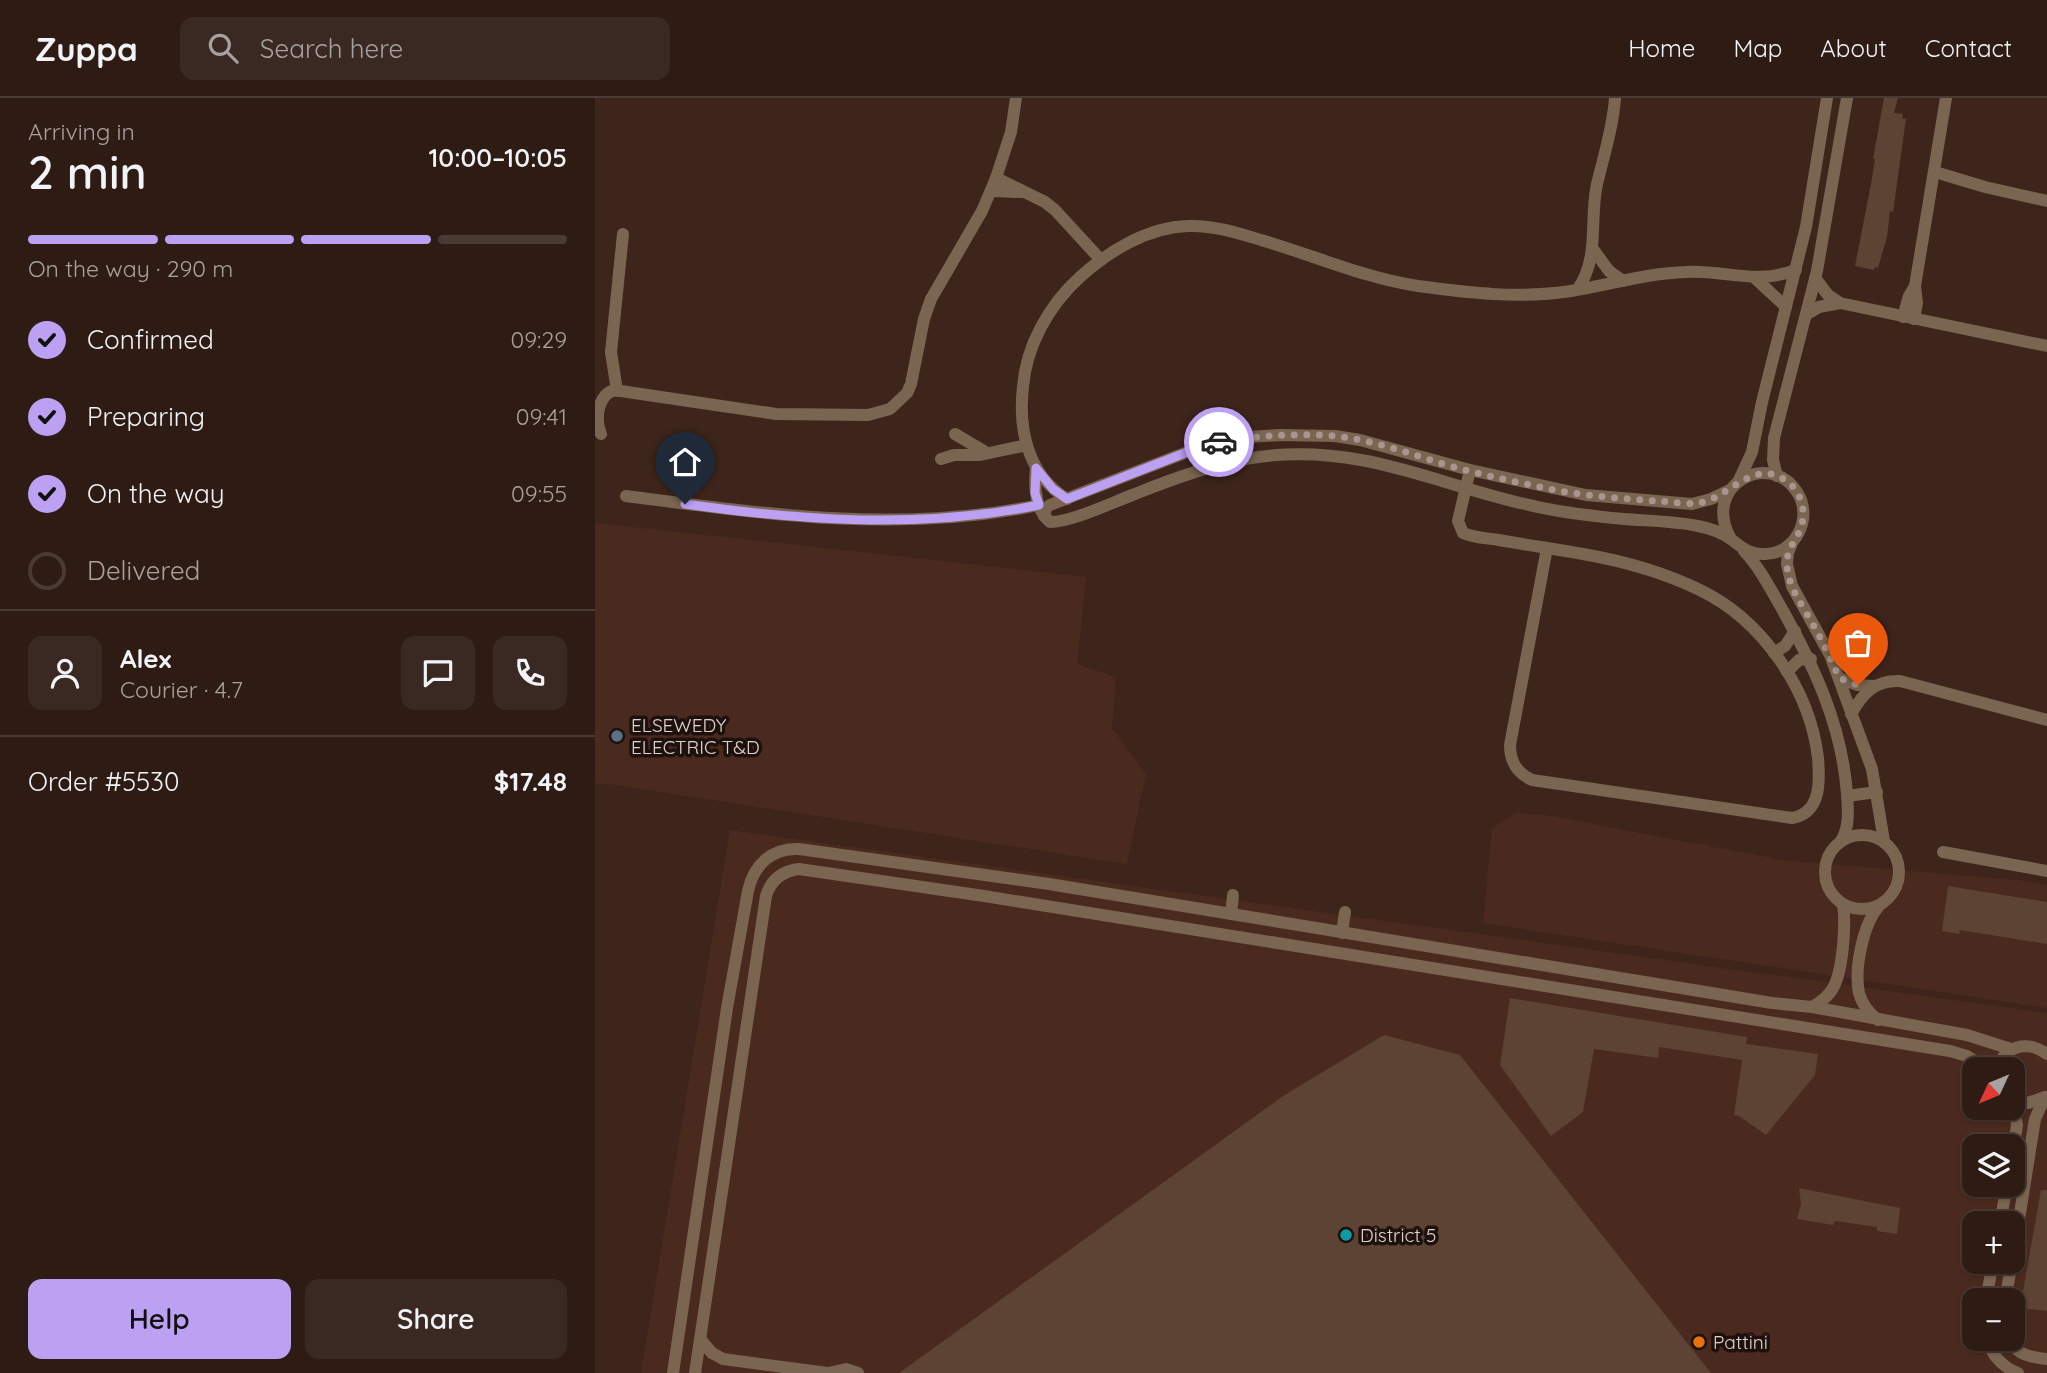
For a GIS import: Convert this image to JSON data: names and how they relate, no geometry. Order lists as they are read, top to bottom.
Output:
{
  "places": ["ELSEWEDY ELECTRIC T&D", "District 5", "Pattini"],
  "north": "bottom left",
  "page": {
    "header": "Zuppa",
    "search": "Search here",
    "nav": [
      "Home",
      "Map",
      "About",
      "Contact"
    ],
    "heading": ["2 min", "Arriving in", "10:00–10:05"],
    "panel": [
      "Alex",
      "Courier · 4.7",
      "Order #5530",
      "$17.48"
    ],
    "bar": "On the way · 290 m",
    "list": [
      ["Confirmed", "09:29"],
      ["Preparing", "09:41"],
      ["On the way", "09:55"],
      "Delivered"
    ],
    "map_buttons": ["+", "−"],
    "buttons": ["Help", "Share"]
  }
}
